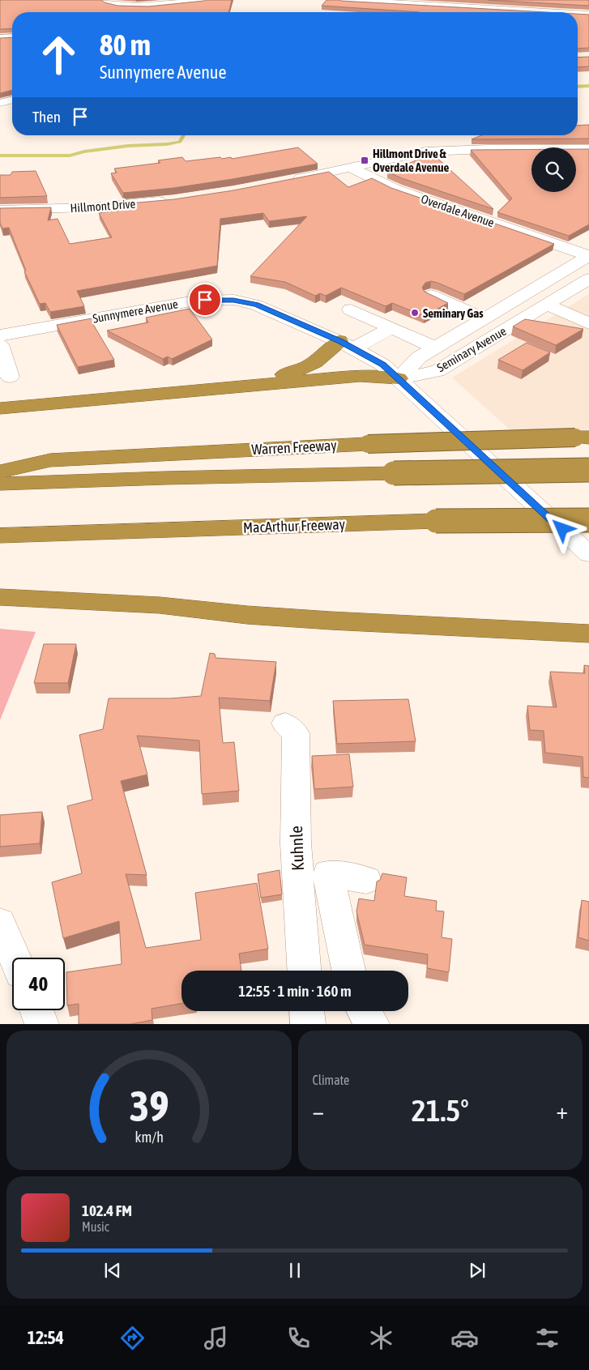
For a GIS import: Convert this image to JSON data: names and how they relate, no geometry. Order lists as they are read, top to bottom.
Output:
{
  "streets": {
    "highway": ["Warren Freeway", "MacArthur Freeway"],
    "street": [
      "Hillmont Drive",
      "Overdale Avenue",
      "Sunnymere Avenue",
      "Seminary Avenue",
      "Kuhnle"
    ]
  },
  "crossings": [
    ["Overdale Avenue", "Seminary Avenue"],
    ["Sunnymere Avenue", "Seminary Avenue"]
  ],
  "places": {
    "transit": ["Hillmont Drive & Overdale Avenue"],
    "other": ["Seminary Gas"]
  },
  "page": {
    "turn": ["80 m", "Sunnymere Avenue"],
    "then": "Then",
    "limit": "40",
    "trip": "12:55 · 1 min · 160 m",
    "tile": "Climate",
    "heat": ["−", "21.5°", "+"],
    "song": ["102.4 FM", "Music"],
    "tabs": "12:54",
    "gauge": ["39", "km/h"]
  }
}
